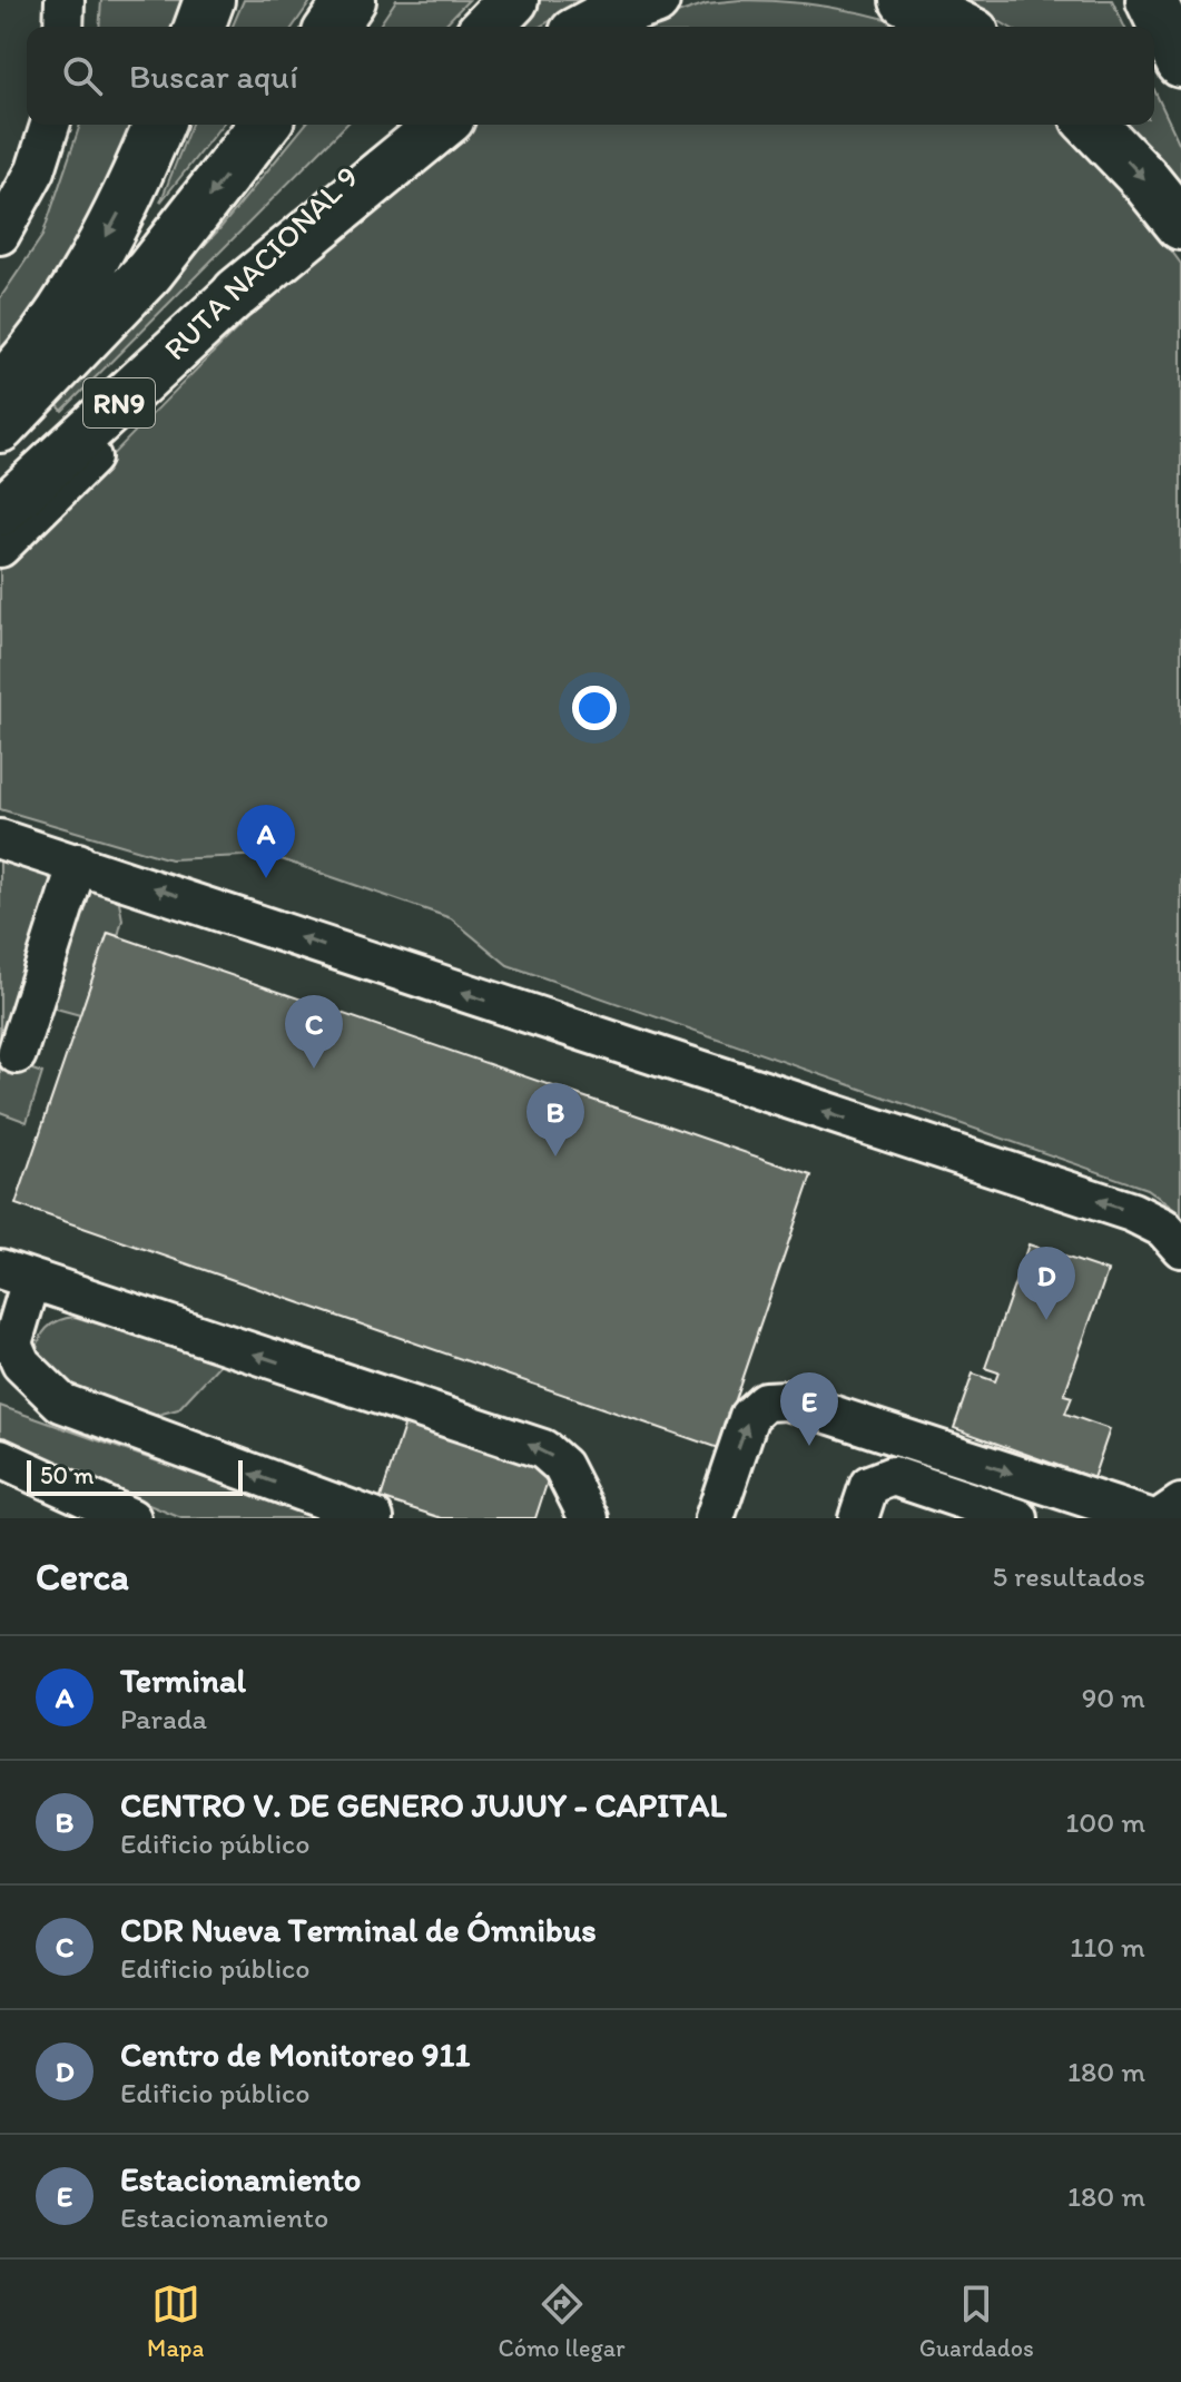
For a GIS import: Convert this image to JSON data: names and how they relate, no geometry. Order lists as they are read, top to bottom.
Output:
{
  "streets": {
    "highway": ["RUTA NACIONAL 9", "RN9"]
  },
  "scale_bar": "50 m",
  "page": {
    "search": "Buscar aquí",
    "pins": [
      "A",
      "C",
      "B",
      "D",
      "E"
    ],
    "scale": "50 m",
    "heading": ["Cerca", "5 resultados"],
    "list": [
      {
        "mark": "A",
        "name": "Terminal",
        "note": "Parada",
        "value": "90 m"
      },
      {
        "mark": "B",
        "name": "CENTRO V. DE GENERO JUJUY - CAPITAL",
        "note": "Edificio público",
        "value": "100 m"
      },
      {
        "mark": "C",
        "name": "CDR Nueva Terminal de Ómnibus",
        "note": "Edificio público",
        "value": "110 m"
      },
      {
        "mark": "D",
        "name": "Centro de Monitoreo 911",
        "note": "Edificio público",
        "value": "180 m"
      },
      {
        "mark": "E",
        "name": "Estacionamiento",
        "note": "Estacionamiento",
        "value": "180 m"
      }
    ],
    "nav": ["Mapa", "Cómo llegar", "Guardados"]
  }
}
